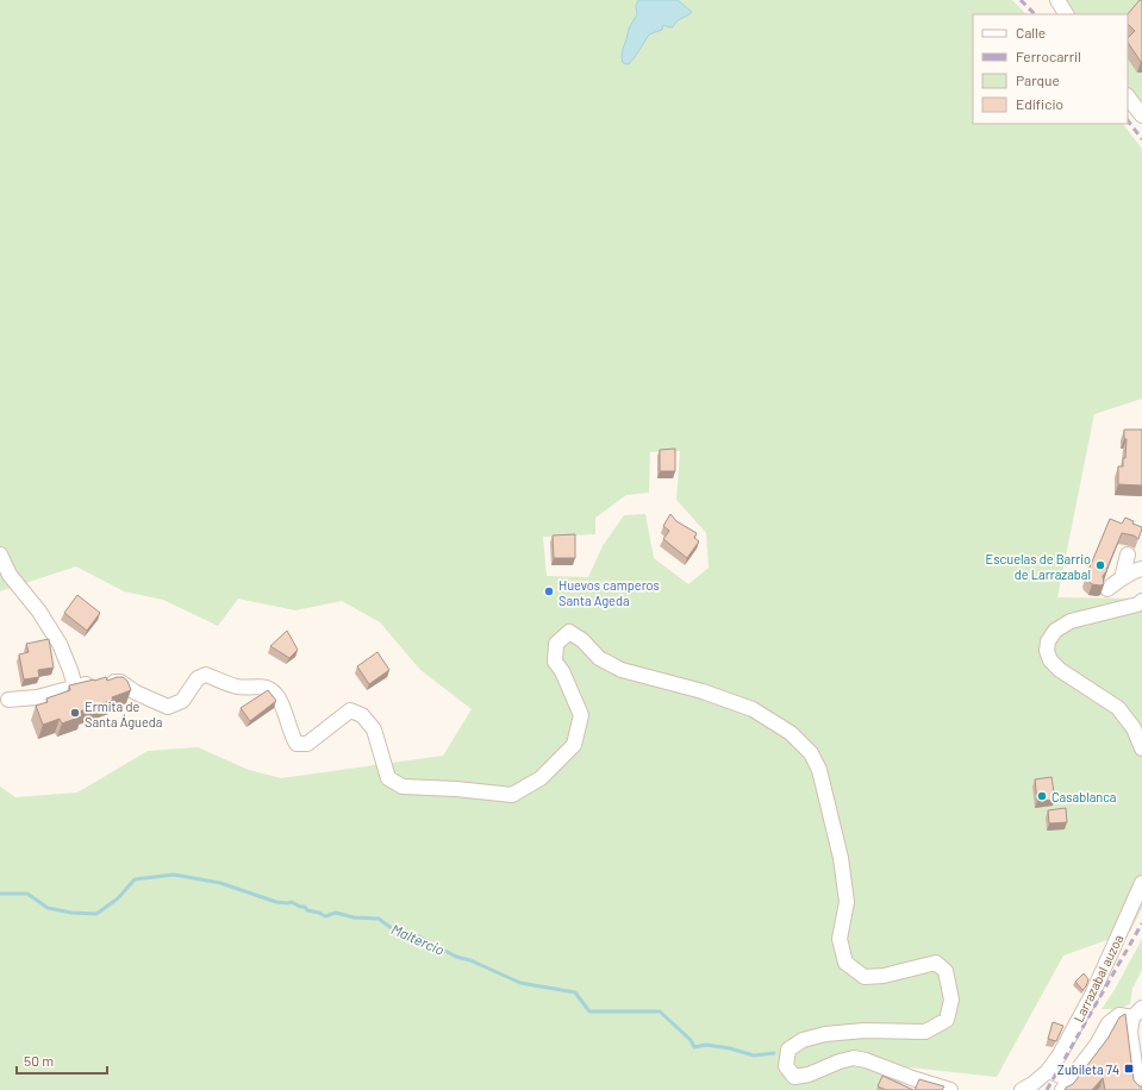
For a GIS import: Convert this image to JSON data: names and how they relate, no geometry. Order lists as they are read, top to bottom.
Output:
{
  "streets": {
    "street": ["Larrazabal auzoa"]
  },
  "water": ["Maltercio"],
  "places": {
    "other": [
      "Escuelas de Barrio de Larrazabal",
      "Huevos camperos Santa Ageda",
      "Ermita de Santa Águeda",
      "Casablanca"
    ],
    "transit": ["Zubileta 74"]
  },
  "legend": [
    "Calle",
    "Ferrocarril",
    "Parque",
    "Edificio"
  ],
  "scale_bar": "50 m"
}
